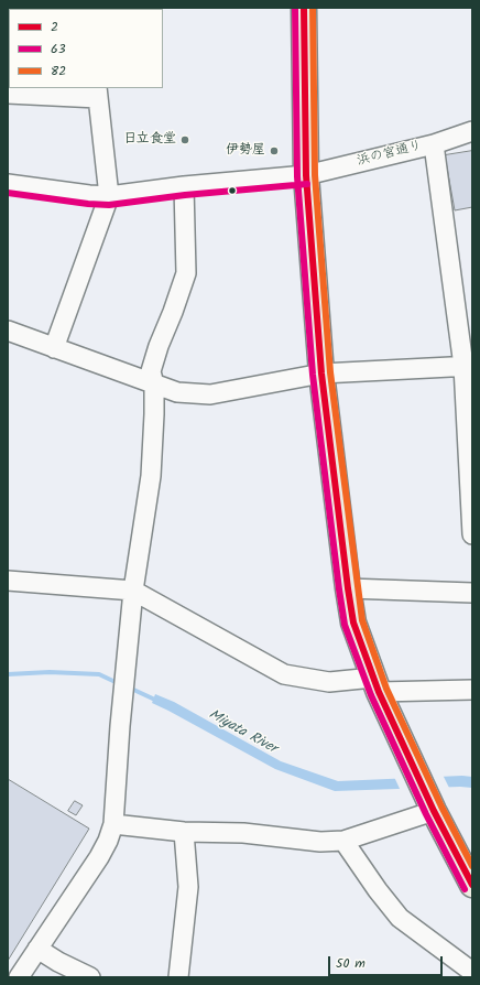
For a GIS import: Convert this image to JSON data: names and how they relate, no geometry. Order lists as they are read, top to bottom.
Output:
{
  "streets": {
    "street": ["浜の宮通り"]
  },
  "water": ["Miyata River"],
  "places": ["日立食堂", "伊勢屋"],
  "lines": ["transit line 2", "transit line 63", "transit line 82"],
  "legend": ["2", "63", "82"],
  "scale_bar": "50 m"
}
